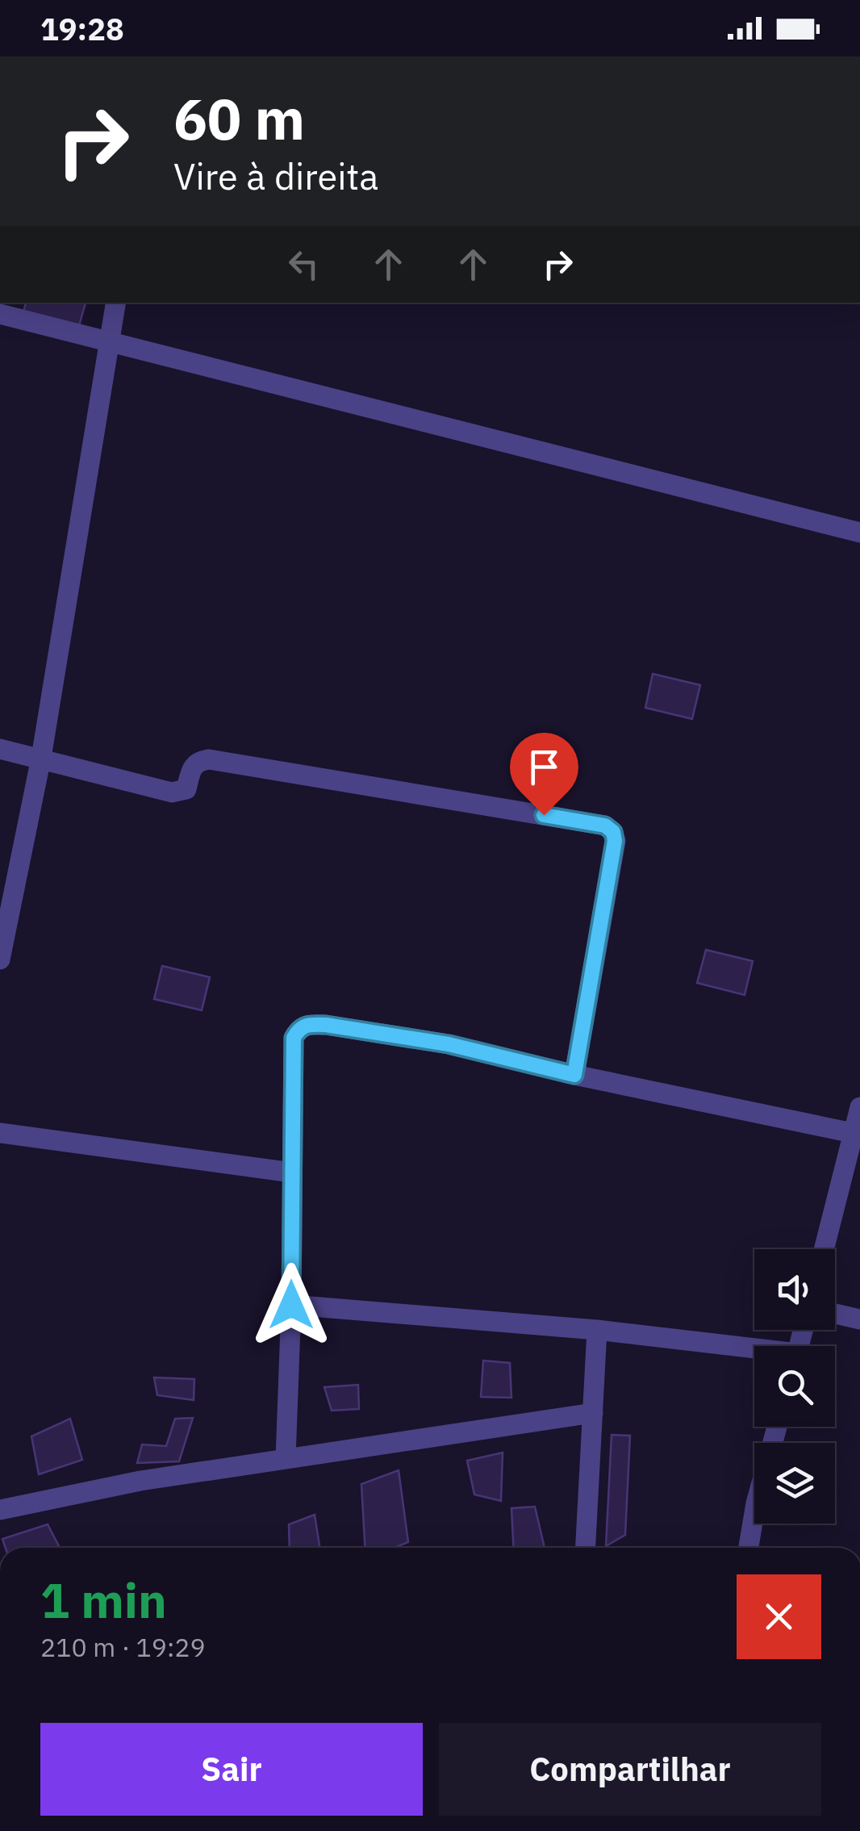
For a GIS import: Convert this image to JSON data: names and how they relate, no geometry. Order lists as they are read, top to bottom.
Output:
{
  "page": {
    "status": "19:28",
    "turn": ["60 m", "Vire à direita"],
    "heading": ["1 min", "210 m · 19:29"],
    "buttons": ["Sair", "Compartilhar"]
  }
}
